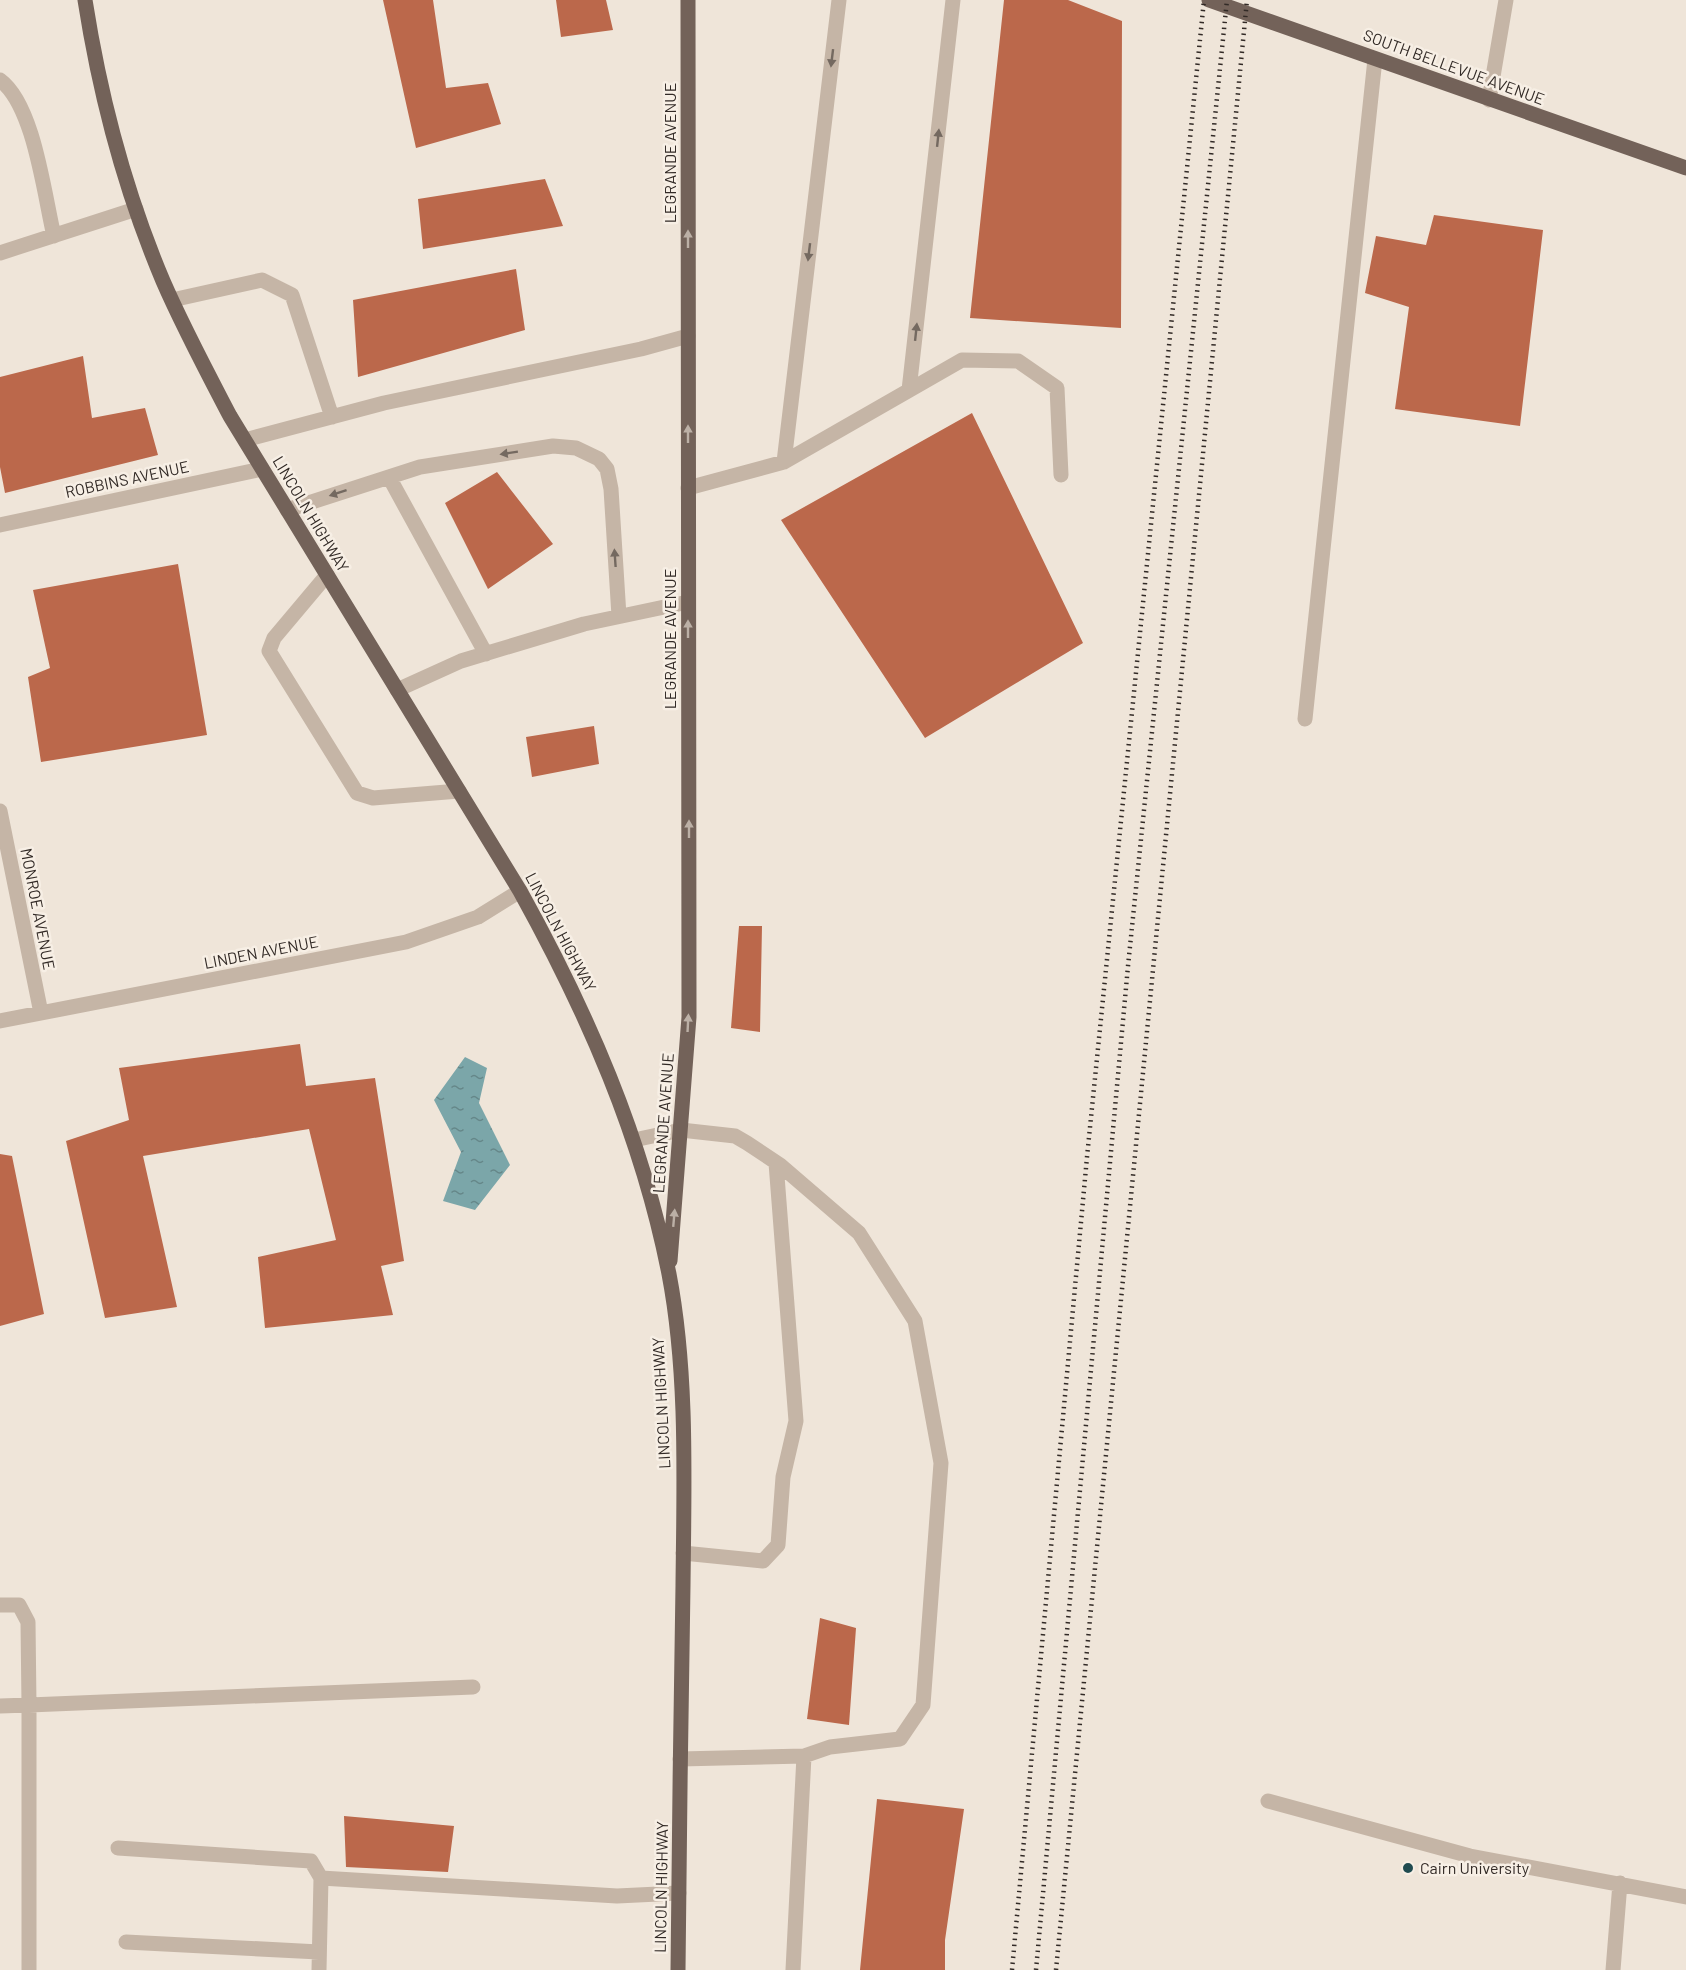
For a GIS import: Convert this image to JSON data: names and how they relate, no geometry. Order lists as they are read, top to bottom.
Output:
{
  "streets": {
    "main road": ["SOUTH BELLEVUE AVENUE", "LEGRANDE AVENUE", "LINCOLN HIGHWAY"],
    "street": ["ROBBINS AVENUE", "MONROE AVENUE", "LINDEN AVENUE"]
  },
  "crossings": [
    ["LEGRANDE AVENUE", "LINCOLN HIGHWAY"],
    ["ROBBINS AVENUE", "LINCOLN HIGHWAY"],
    ["LINCOLN HIGHWAY", "LINDEN AVENUE"],
    ["MONROE AVENUE", "LINDEN AVENUE"]
  ],
  "one_way": ["LEGRANDE AVENUE"],
  "places": ["Cairn University"]
}
